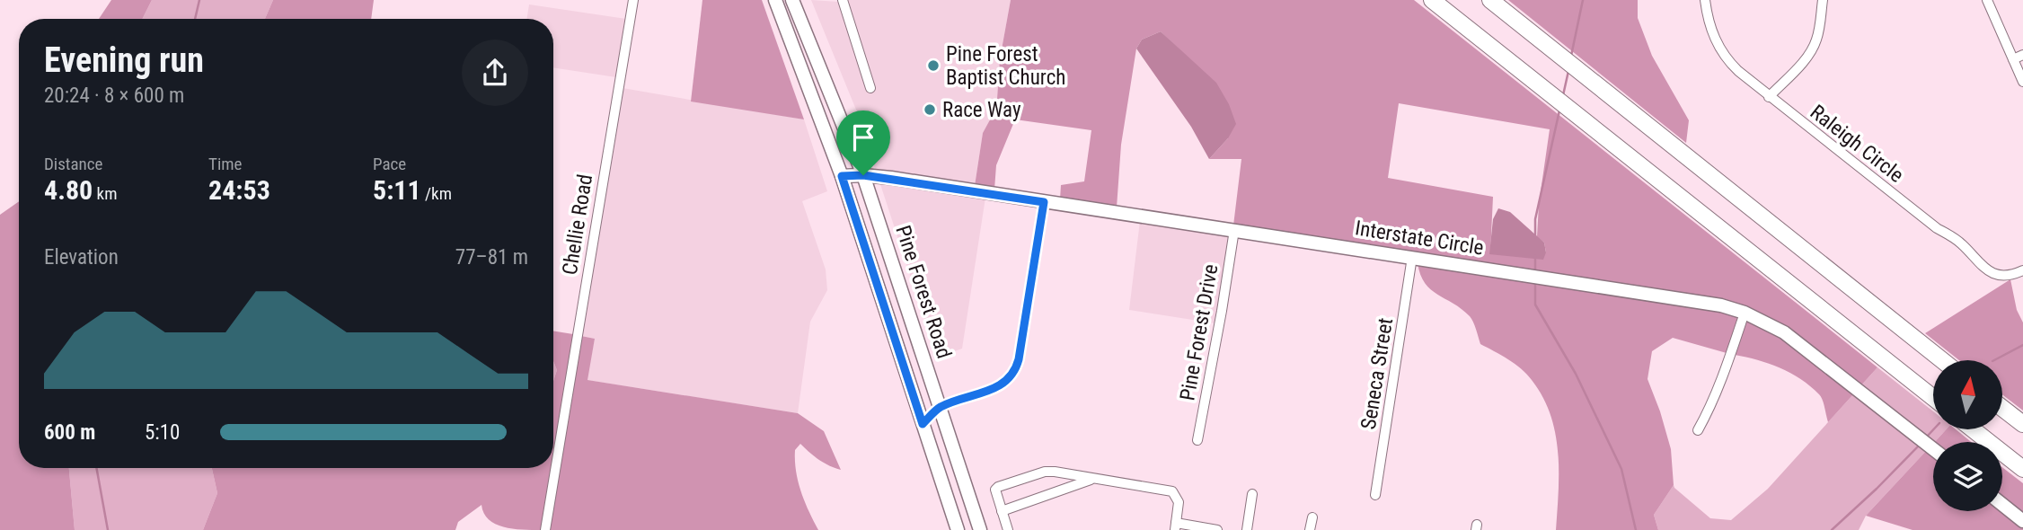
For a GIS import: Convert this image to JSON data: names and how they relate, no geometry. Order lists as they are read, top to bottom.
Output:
{
  "streets": {
    "street": [
      "Raleigh Circle",
      "Chellie Road",
      "Interstate Circle",
      "Pine Forest Road",
      "Pine Forest Drive",
      "Seneca Street"
    ]
  },
  "crossings": [
    ["Interstate Circle", "Pine Forest Road"],
    ["Interstate Circle", "Pine Forest Drive"],
    ["Interstate Circle", "Seneca Street"]
  ],
  "places": ["Pine Forest Baptist Church", "Race Way"],
  "north": "top",
  "page": {
    "heading": ["Evening run", "20:24 · 8 × 600 m"],
    "stats": [
      ["Distance", "4.80 km"],
      ["Time", "24:53"],
      ["Pace", "5:11 /km"]
    ],
    "chart": ["Elevation", "77–81 m"],
    "list": [
      {
        "name": "600 m",
        "note": "5:10"
      }
    ]
  }
}
